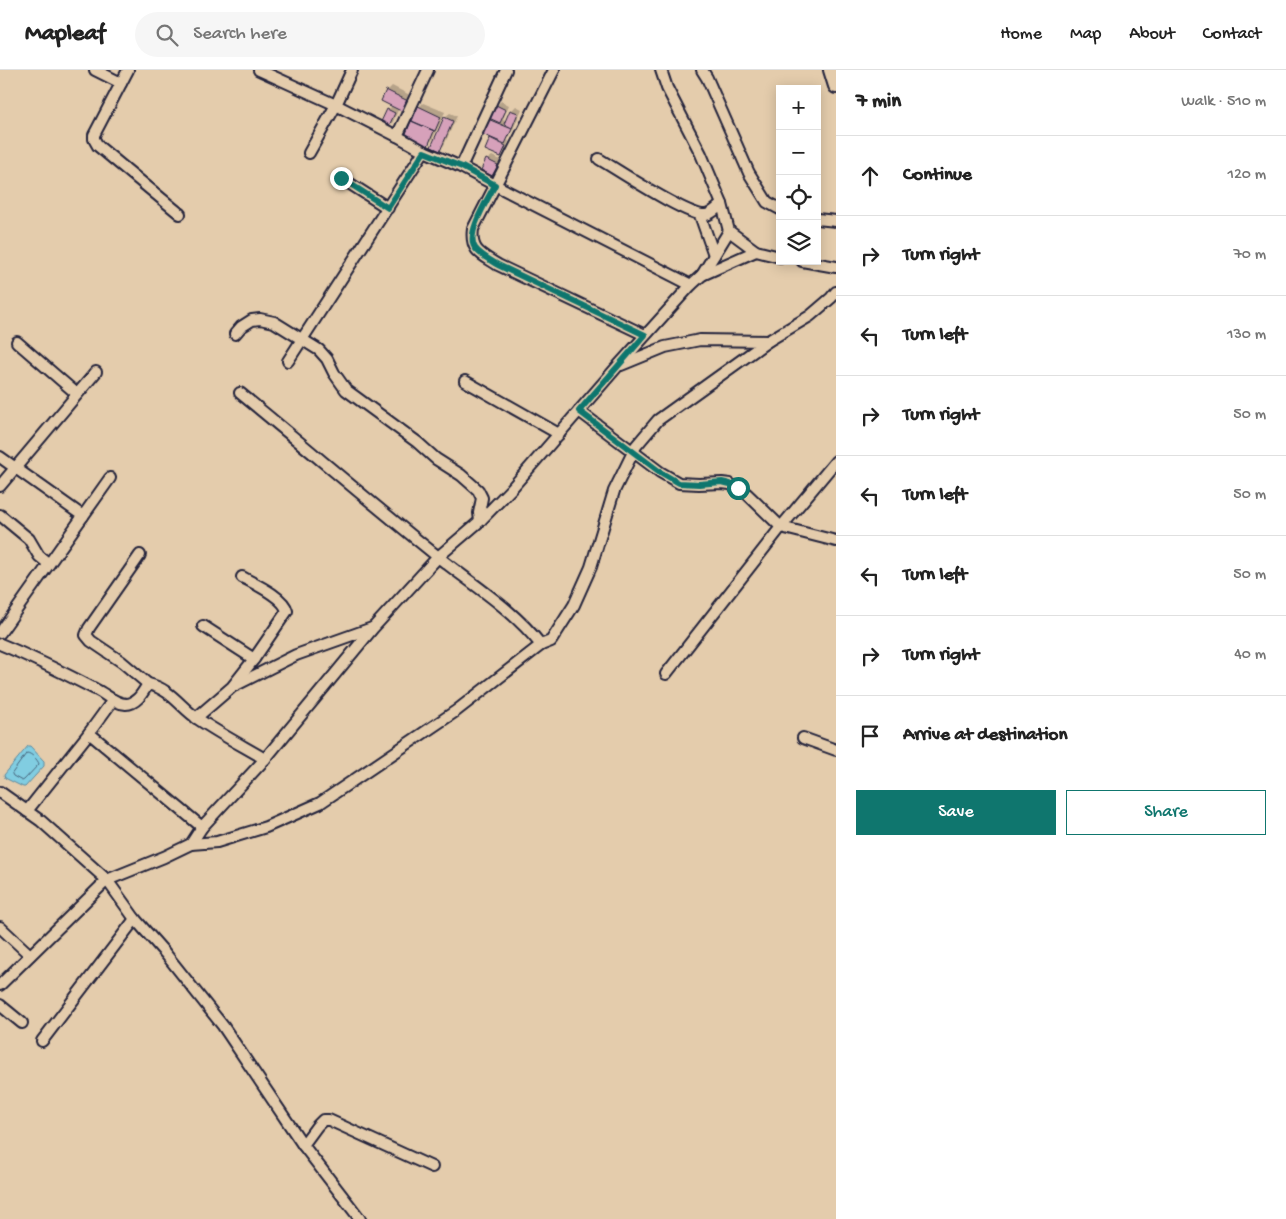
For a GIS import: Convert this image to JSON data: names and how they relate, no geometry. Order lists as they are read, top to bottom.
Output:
{
  "page": {
    "header": "Mapleaf",
    "search": "Search here",
    "nav": [
      "Home",
      "Map",
      "About",
      "Contact"
    ],
    "heading": ["7 min", "Walk · 510 m"],
    "map_buttons": ["+", "−"],
    "list": [
      ["Continue", "120 m"],
      ["Turn right", "70 m"],
      ["Turn left", "130 m"],
      ["Turn right", "50 m"],
      ["Turn left", "50 m"],
      ["Turn left", "50 m"],
      ["Turn right", "40 m"],
      "Arrive at destination"
    ],
    "buttons": ["Save", "Share"]
  }
}
